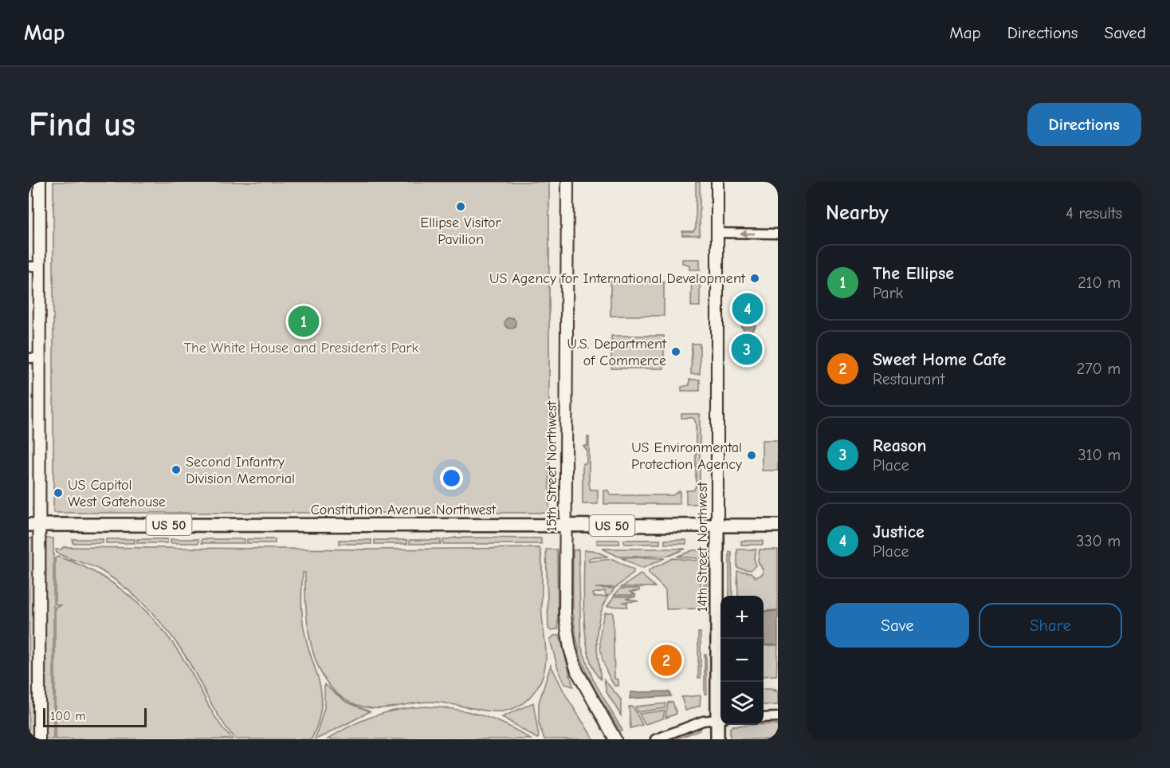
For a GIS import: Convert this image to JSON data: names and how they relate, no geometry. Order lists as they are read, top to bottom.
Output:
{
  "streets": {
    "highway": ["Constitution Avenue Northwest", "US 50", "14th Street Northwest"],
    "main road": ["15th Street Northwest"]
  },
  "crossings": [
    ["15th Street Northwest", "Constitution Avenue Northwest"],
    ["Constitution Avenue Northwest", "14th Street Northwest"]
  ],
  "parks": ["The White House and President's Park"],
  "places": [
    "Ellipse Visitor Pavilion",
    "US Agency for International Development",
    "U.S. Department of Commerce",
    "US Environmental Protection Agency",
    "Second Infantry Division Memorial",
    "US Capitol West Gatehouse"
  ],
  "scale_bar": "100 m",
  "page": {
    "header": "Map",
    "nav": ["Map", "Directions", "Saved"],
    "buttons": [
      "Directions",
      ["Save", "Share"]
    ],
    "title": "Find us",
    "heading": ["Nearby", "4 results"],
    "list": [
      {
        "mark": "1",
        "name": "The Ellipse",
        "note": "Park",
        "value": "210 m"
      },
      {
        "mark": "2",
        "name": "Sweet Home Cafe",
        "note": "Restaurant",
        "value": "270 m"
      },
      {
        "mark": "3",
        "name": "Reason",
        "note": "Place",
        "value": "310 m"
      },
      {
        "mark": "4",
        "name": "Justice",
        "note": "Place",
        "value": "330 m"
      }
    ],
    "pins": [
      "4",
      "1",
      "3",
      "2"
    ],
    "map_buttons": ["+", "−"],
    "scale": "100 m"
  }
}
